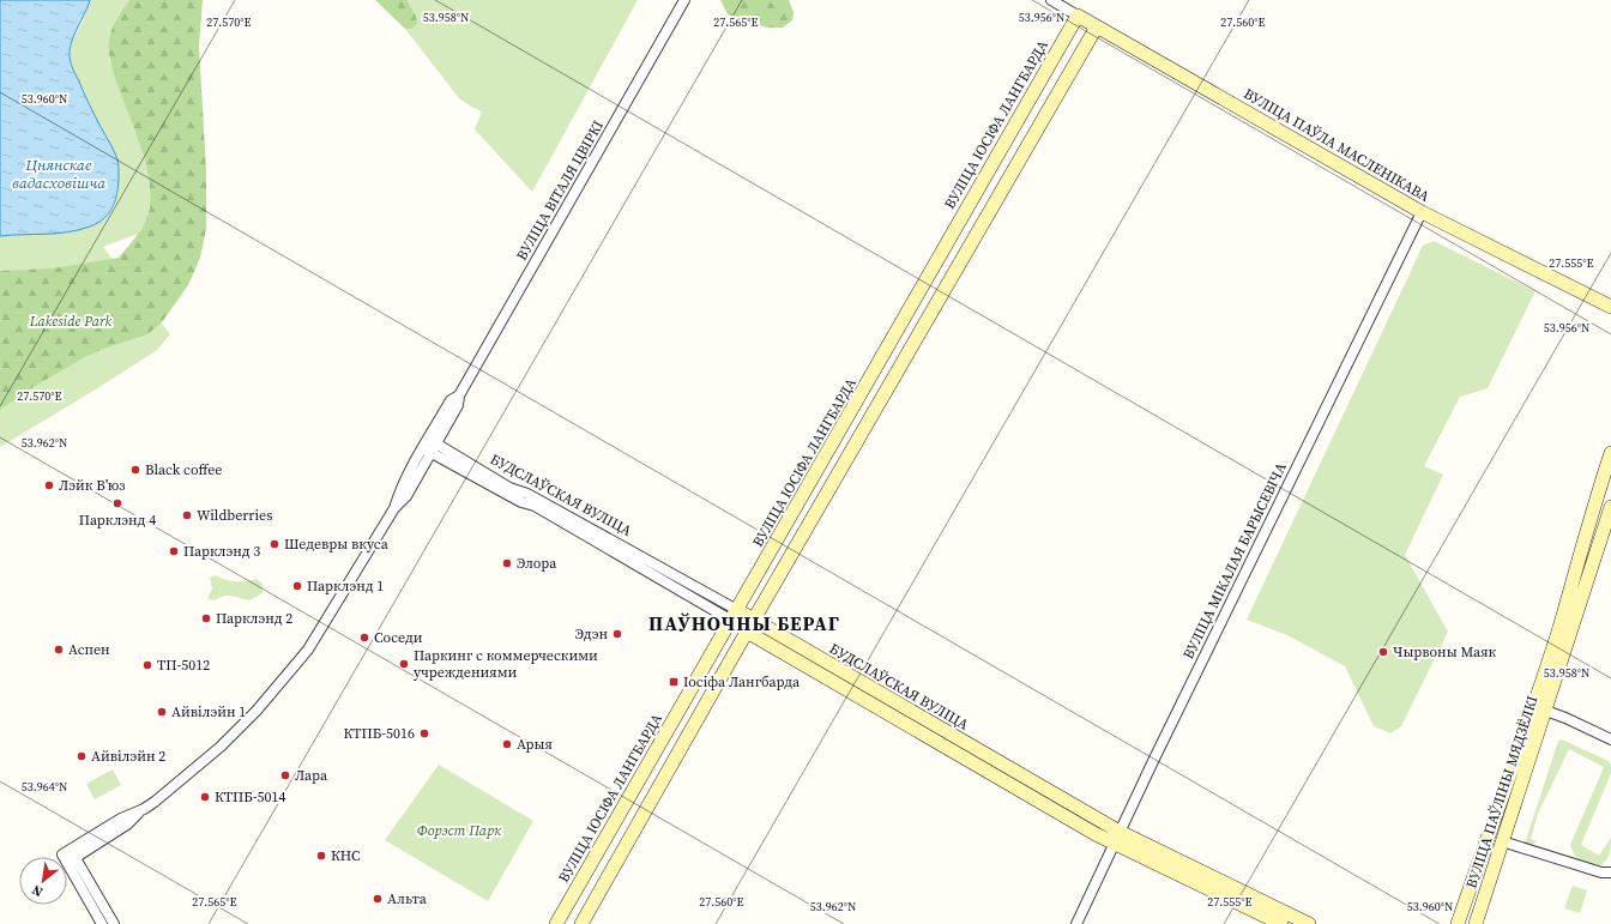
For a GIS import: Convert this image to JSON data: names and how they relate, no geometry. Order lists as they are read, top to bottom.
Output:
{
  "streets": {
    "street": [
      "ВУЛІЦА ІОСІФА ЛАНГБАРДА",
      "ВУЛІЦА ПАЎЛА МАСЛЕНІКАВА",
      "ВУЛІЦА ВІТАЛЯ ЦВІРКІ",
      "БУДСЛАЎСКАЯ ВУЛІЦА",
      "ВУЛІЦА МІКАЛАЯ БАРЫСЕВІЧА",
      "ВУЛІЦА ПАЎЛІНЫ МЯДЗЁЛКІ"
    ]
  },
  "crossings": [
    ["ВУЛІЦА ІОСІФА ЛАНГБАРДА", "ВУЛІЦА ПАЎЛА МАСЛЕНІКАВА"],
    ["ВУЛІЦА ІОСІФА ЛАНГБАРДА", "БУДСЛАЎСКАЯ ВУЛІЦА"],
    ["ВУЛІЦА ПАЎЛА МАСЛЕНІКАВА", "ВУЛІЦА МІКАЛАЯ БАРЫСЕВІЧА"],
    ["ВУЛІЦА ВІТАЛЯ ЦВІРКІ", "БУДСЛАЎСКАЯ ВУЛІЦА"],
    ["БУДСЛАЎСКАЯ ВУЛІЦА", "ВУЛІЦА МІКАЛАЯ БАРЫСЕВІЧА"]
  ],
  "districts": ["ПАЎНОЧНЫ БЕРАГ"],
  "water": ["Цнянскае вадасховішча"],
  "parks": ["Lakeside Park", "Форэст Парк"],
  "places": {
    "other": [
      "Black coffee",
      "Лэйк В’юз",
      "Парклэнд 4",
      "Wildberries",
      "Шедевры вкуса",
      "Парклэнд 3",
      "Элора",
      "Парклэнд 1",
      "Парклэнд 2",
      "Эдэн",
      "Соседи",
      "Аспен",
      "Чырвоны Маяк",
      "Паркинг с коммерческими учреждениями",
      "ТП-5012",
      "Айвілэйн 1",
      "КТПБ-5016",
      "Арыя",
      "Айвілэйн 2",
      "Лара",
      "КТПБ-5014",
      "КНС",
      "Альта"
    ],
    "transit": ["Іосіфа Лангбарда"]
  },
  "north": "bottom left",
  "coordinates": [
    "53.958°N",
    "53.956°N",
    "27.570°E",
    "27.565°E",
    "27.560°E",
    "53.960°N",
    "27.555°E",
    "53.962°N",
    "53.964°N"
  ]
}
